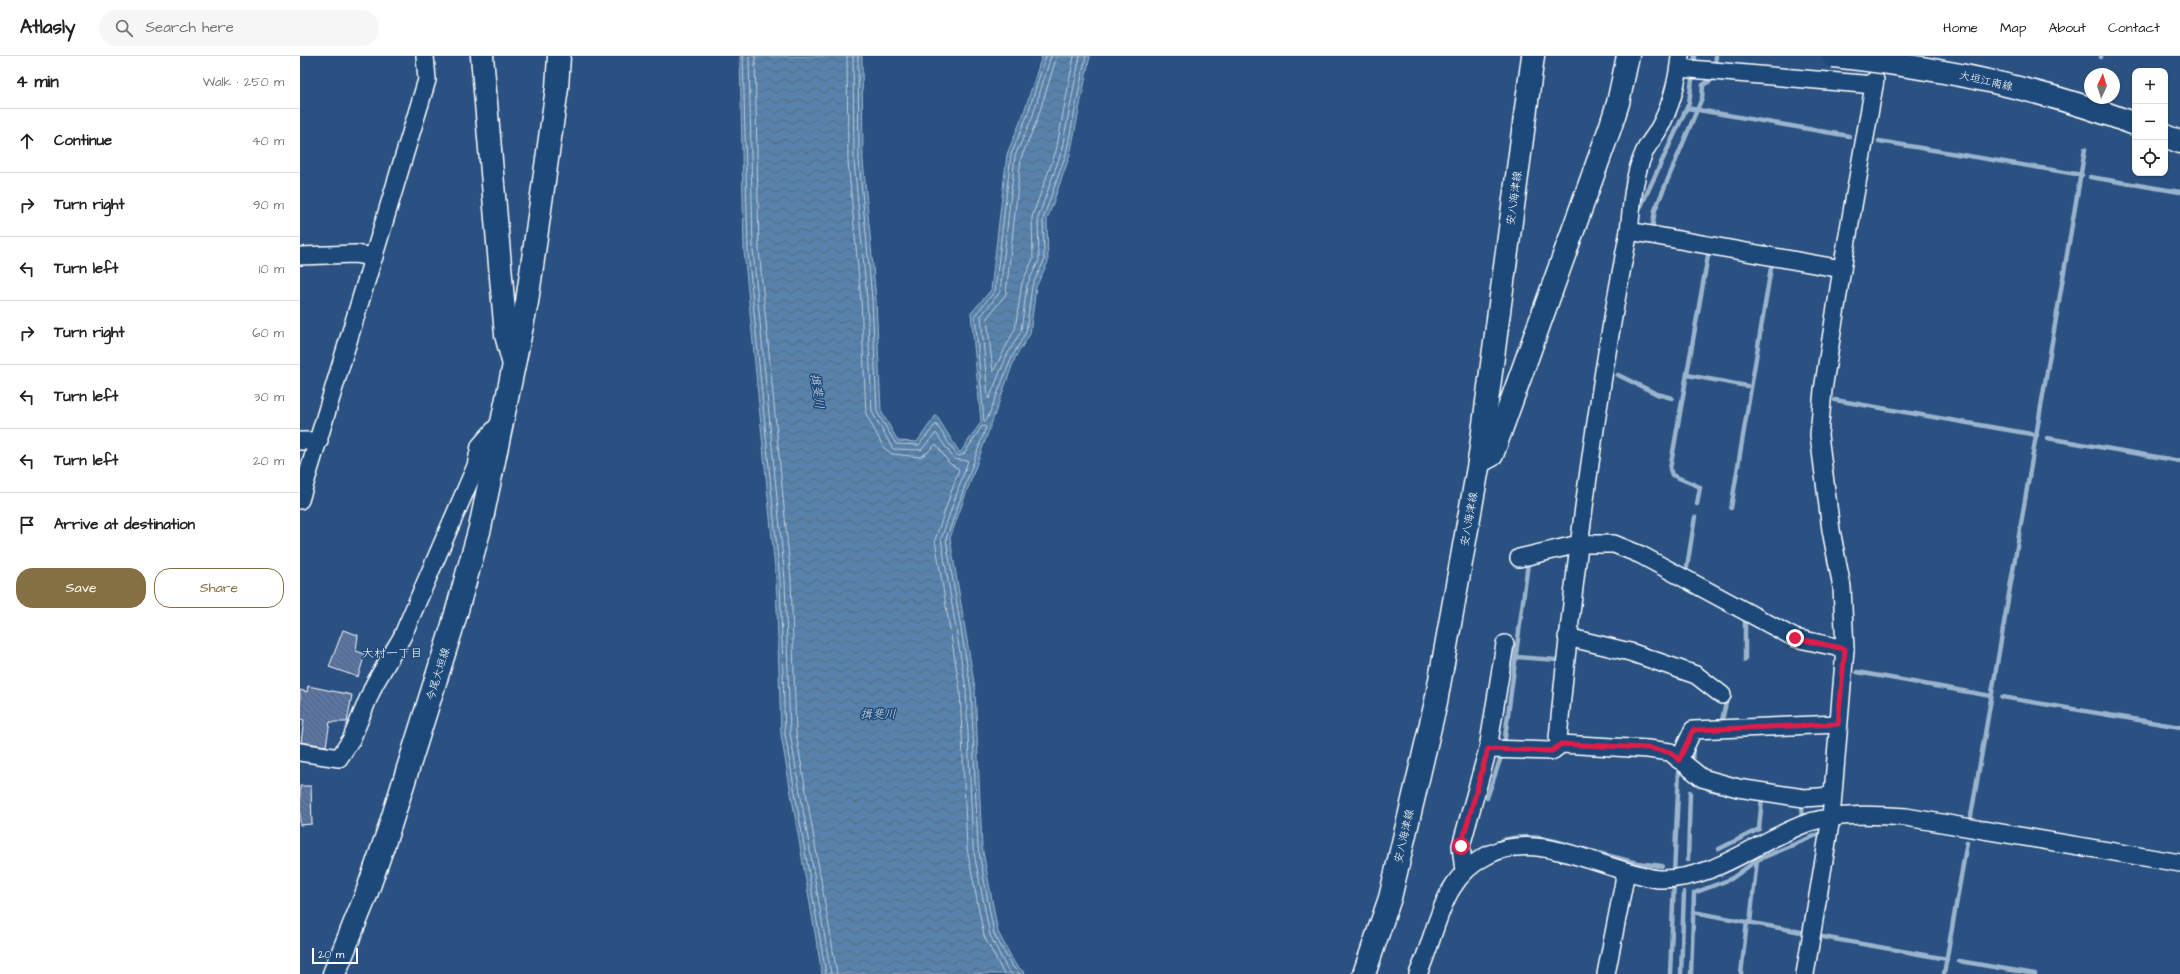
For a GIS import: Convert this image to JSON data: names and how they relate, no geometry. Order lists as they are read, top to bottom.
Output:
{
  "streets": {
    "main road": ["大垣江南線", "安八海津線", "今尾大垣線"]
  },
  "districts": ["大村一丁目"],
  "water": ["揖斐川"],
  "scale_bar": "20 m",
  "north": "top",
  "page": {
    "header": "Atlasly",
    "search": "Search here",
    "nav": [
      "Home",
      "Map",
      "About",
      "Contact"
    ],
    "heading": ["4 min", "Walk · 250 m"],
    "map_buttons": ["+", "−"],
    "list": [
      ["Continue", "40 m"],
      ["Turn right", "90 m"],
      ["Turn left", "10 m"],
      ["Turn right", "60 m"],
      ["Turn left", "30 m"],
      ["Turn left", "20 m"],
      "Arrive at destination"
    ],
    "buttons": ["Save", "Share"],
    "scale": "20 m"
  }
}
